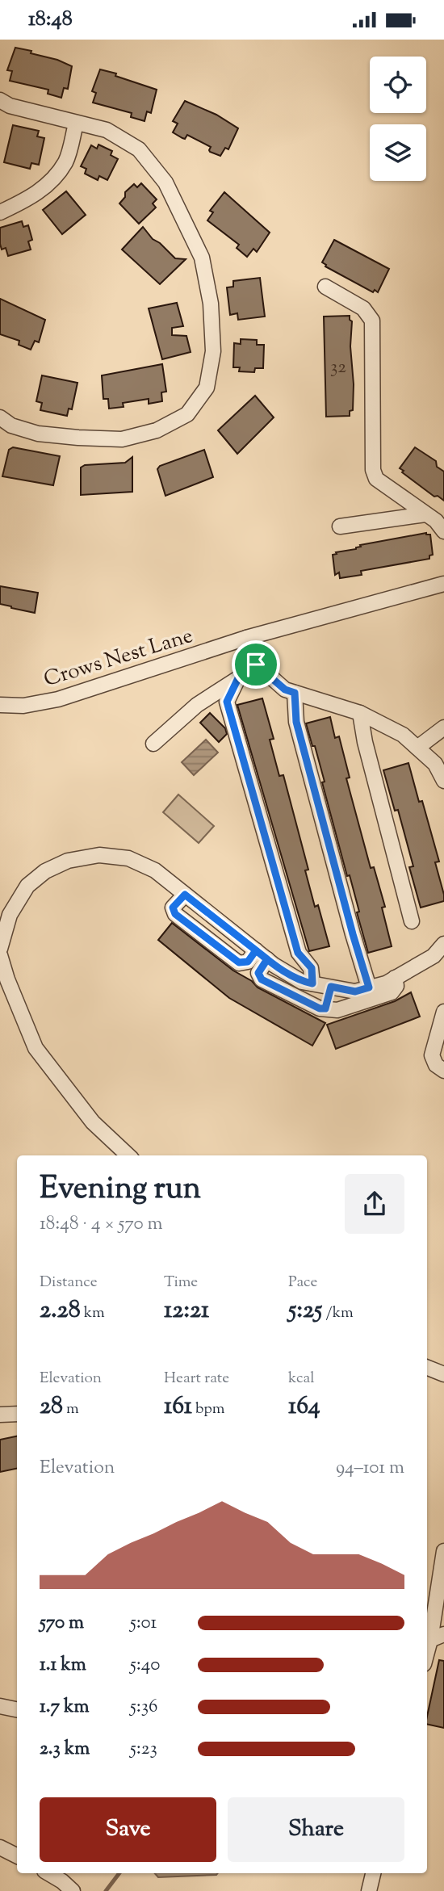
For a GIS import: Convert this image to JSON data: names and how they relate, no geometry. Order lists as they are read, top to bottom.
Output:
{
  "streets": {
    "street": ["Crows Nest Lane"]
  },
  "house_numbers": ["32"],
  "page": {
    "status": "18:48",
    "heading": ["Evening run", "18:48 · 4 × 570 m"],
    "stats": [
      ["Distance", "2.28 km"],
      ["Time", "12:21"],
      ["Pace", "5:25 /km"],
      ["Elevation", "28 m"],
      ["Heart rate", "161 bpm"],
      ["kcal", "164"]
    ],
    "chart": ["Elevation", "94–101 m"],
    "list": [
      {
        "name": "570 m",
        "note": "5:01"
      },
      {
        "name": "1.1 km",
        "note": "5:40"
      },
      {
        "name": "1.7 km",
        "note": "5:36"
      },
      {
        "name": "2.3 km",
        "note": "5:23"
      }
    ],
    "buttons": ["Save", "Share"]
  }
}
